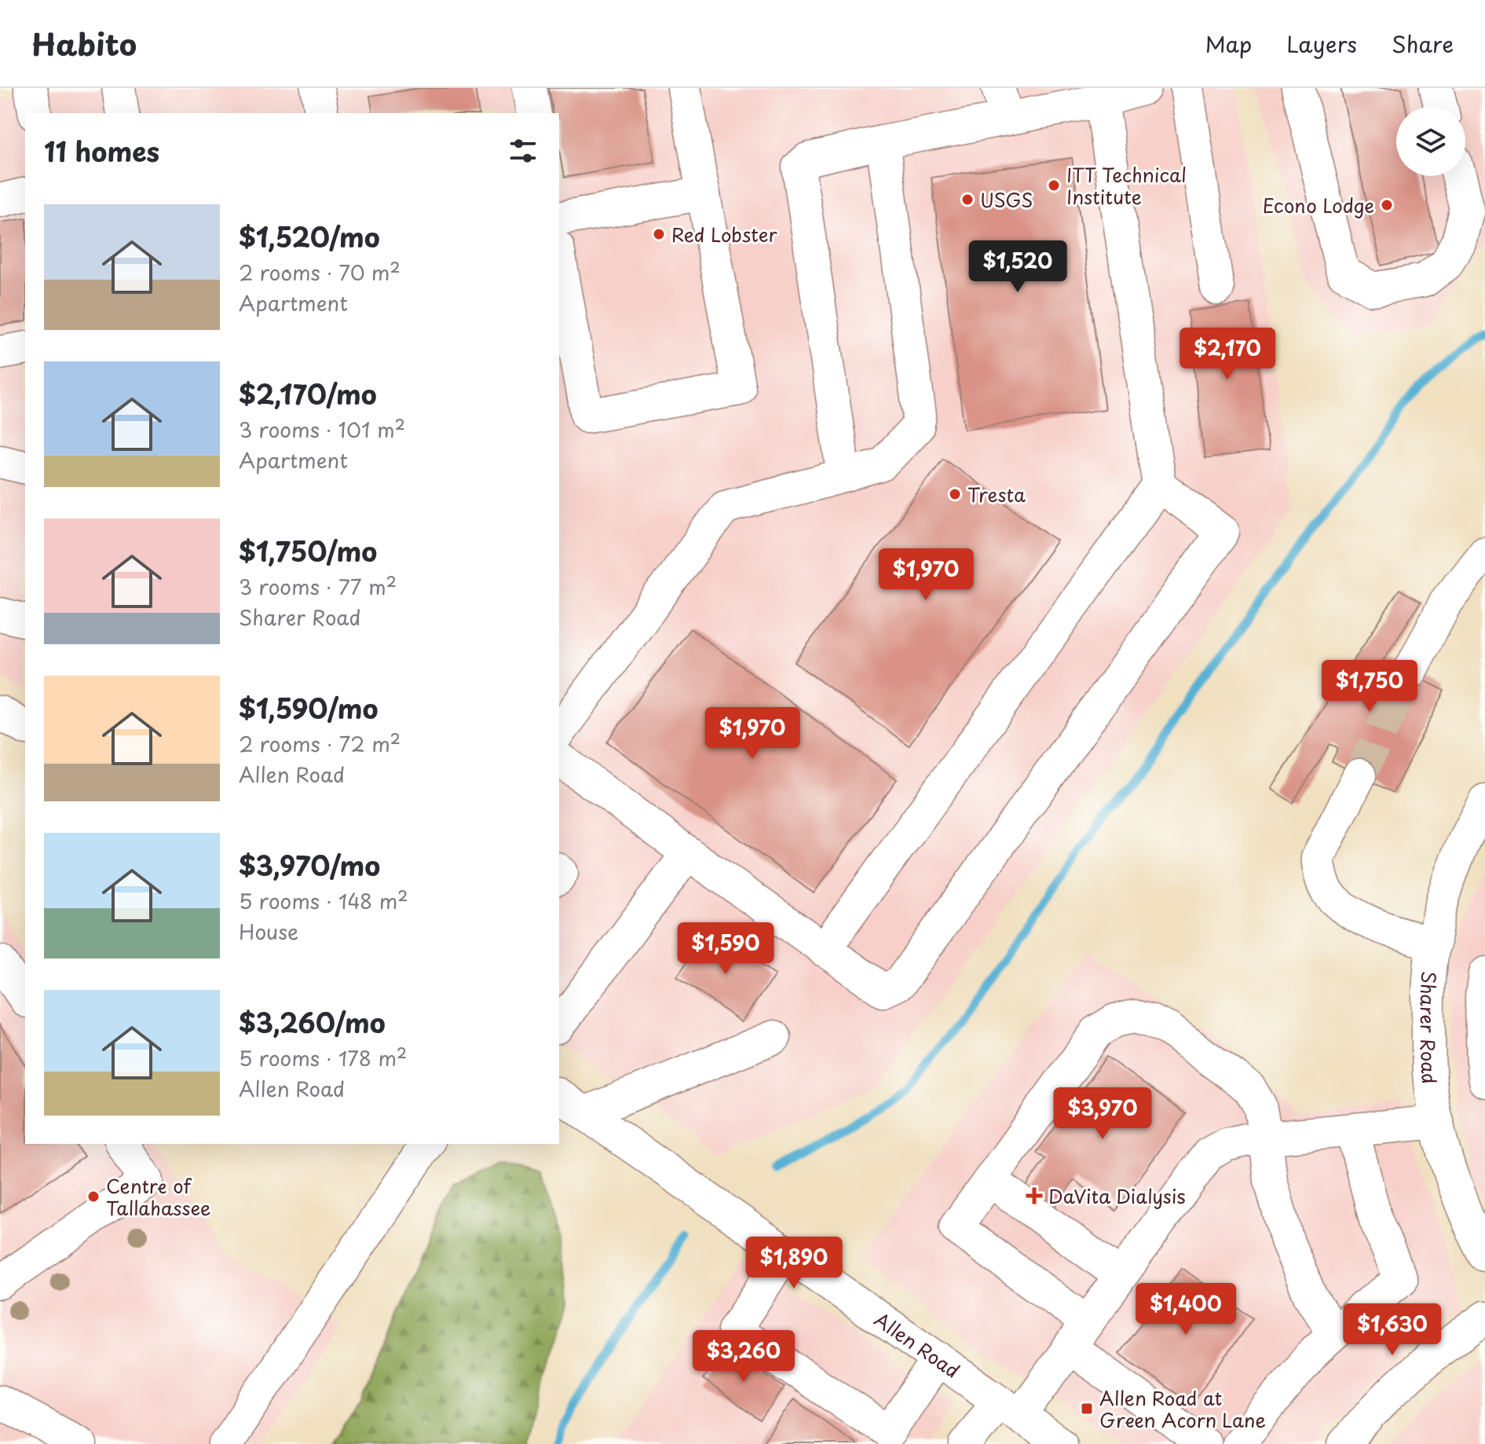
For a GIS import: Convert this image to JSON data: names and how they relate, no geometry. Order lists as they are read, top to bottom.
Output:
{
  "streets": {
    "street": ["Sharer Road", "Allen Road"]
  },
  "places": {
    "other": [
      "ITT Technical Institute",
      "USGS",
      "Econo Lodge",
      "Red Lobster",
      "Tresta",
      "Centre of Tallahassee"
    ],
    "health": ["DaVita Dialysis"],
    "transit": ["Allen Road at Green Acorn Lane"]
  },
  "page": {
    "header": "Habito",
    "nav": ["Map", "Layers", "Share"],
    "heading": "11 homes",
    "list": [
      {
        "name": "$1,520/mo",
        "note": "2 rooms · 70 m² · Apartment"
      },
      {
        "name": "$2,170/mo",
        "note": "3 rooms · 101 m² · Apartment"
      },
      {
        "name": "$1,750/mo",
        "note": "3 rooms · 77 m² · Sharer Road"
      },
      {
        "name": "$1,590/mo",
        "note": "2 rooms · 72 m² · Allen Road"
      },
      {
        "name": "$3,970/mo",
        "note": "5 rooms · 148 m² · House"
      },
      {
        "name": "$3,260/mo",
        "note": "5 rooms · 178 m² · Allen Road"
      }
    ],
    "price": [
      "$1,520",
      "$2,170",
      "$1,970",
      "$1,750",
      "$1,970",
      "$1,590",
      "$3,970",
      "$1,890",
      "$1,400",
      "$1,630",
      "$3,260"
    ]
  }
}
